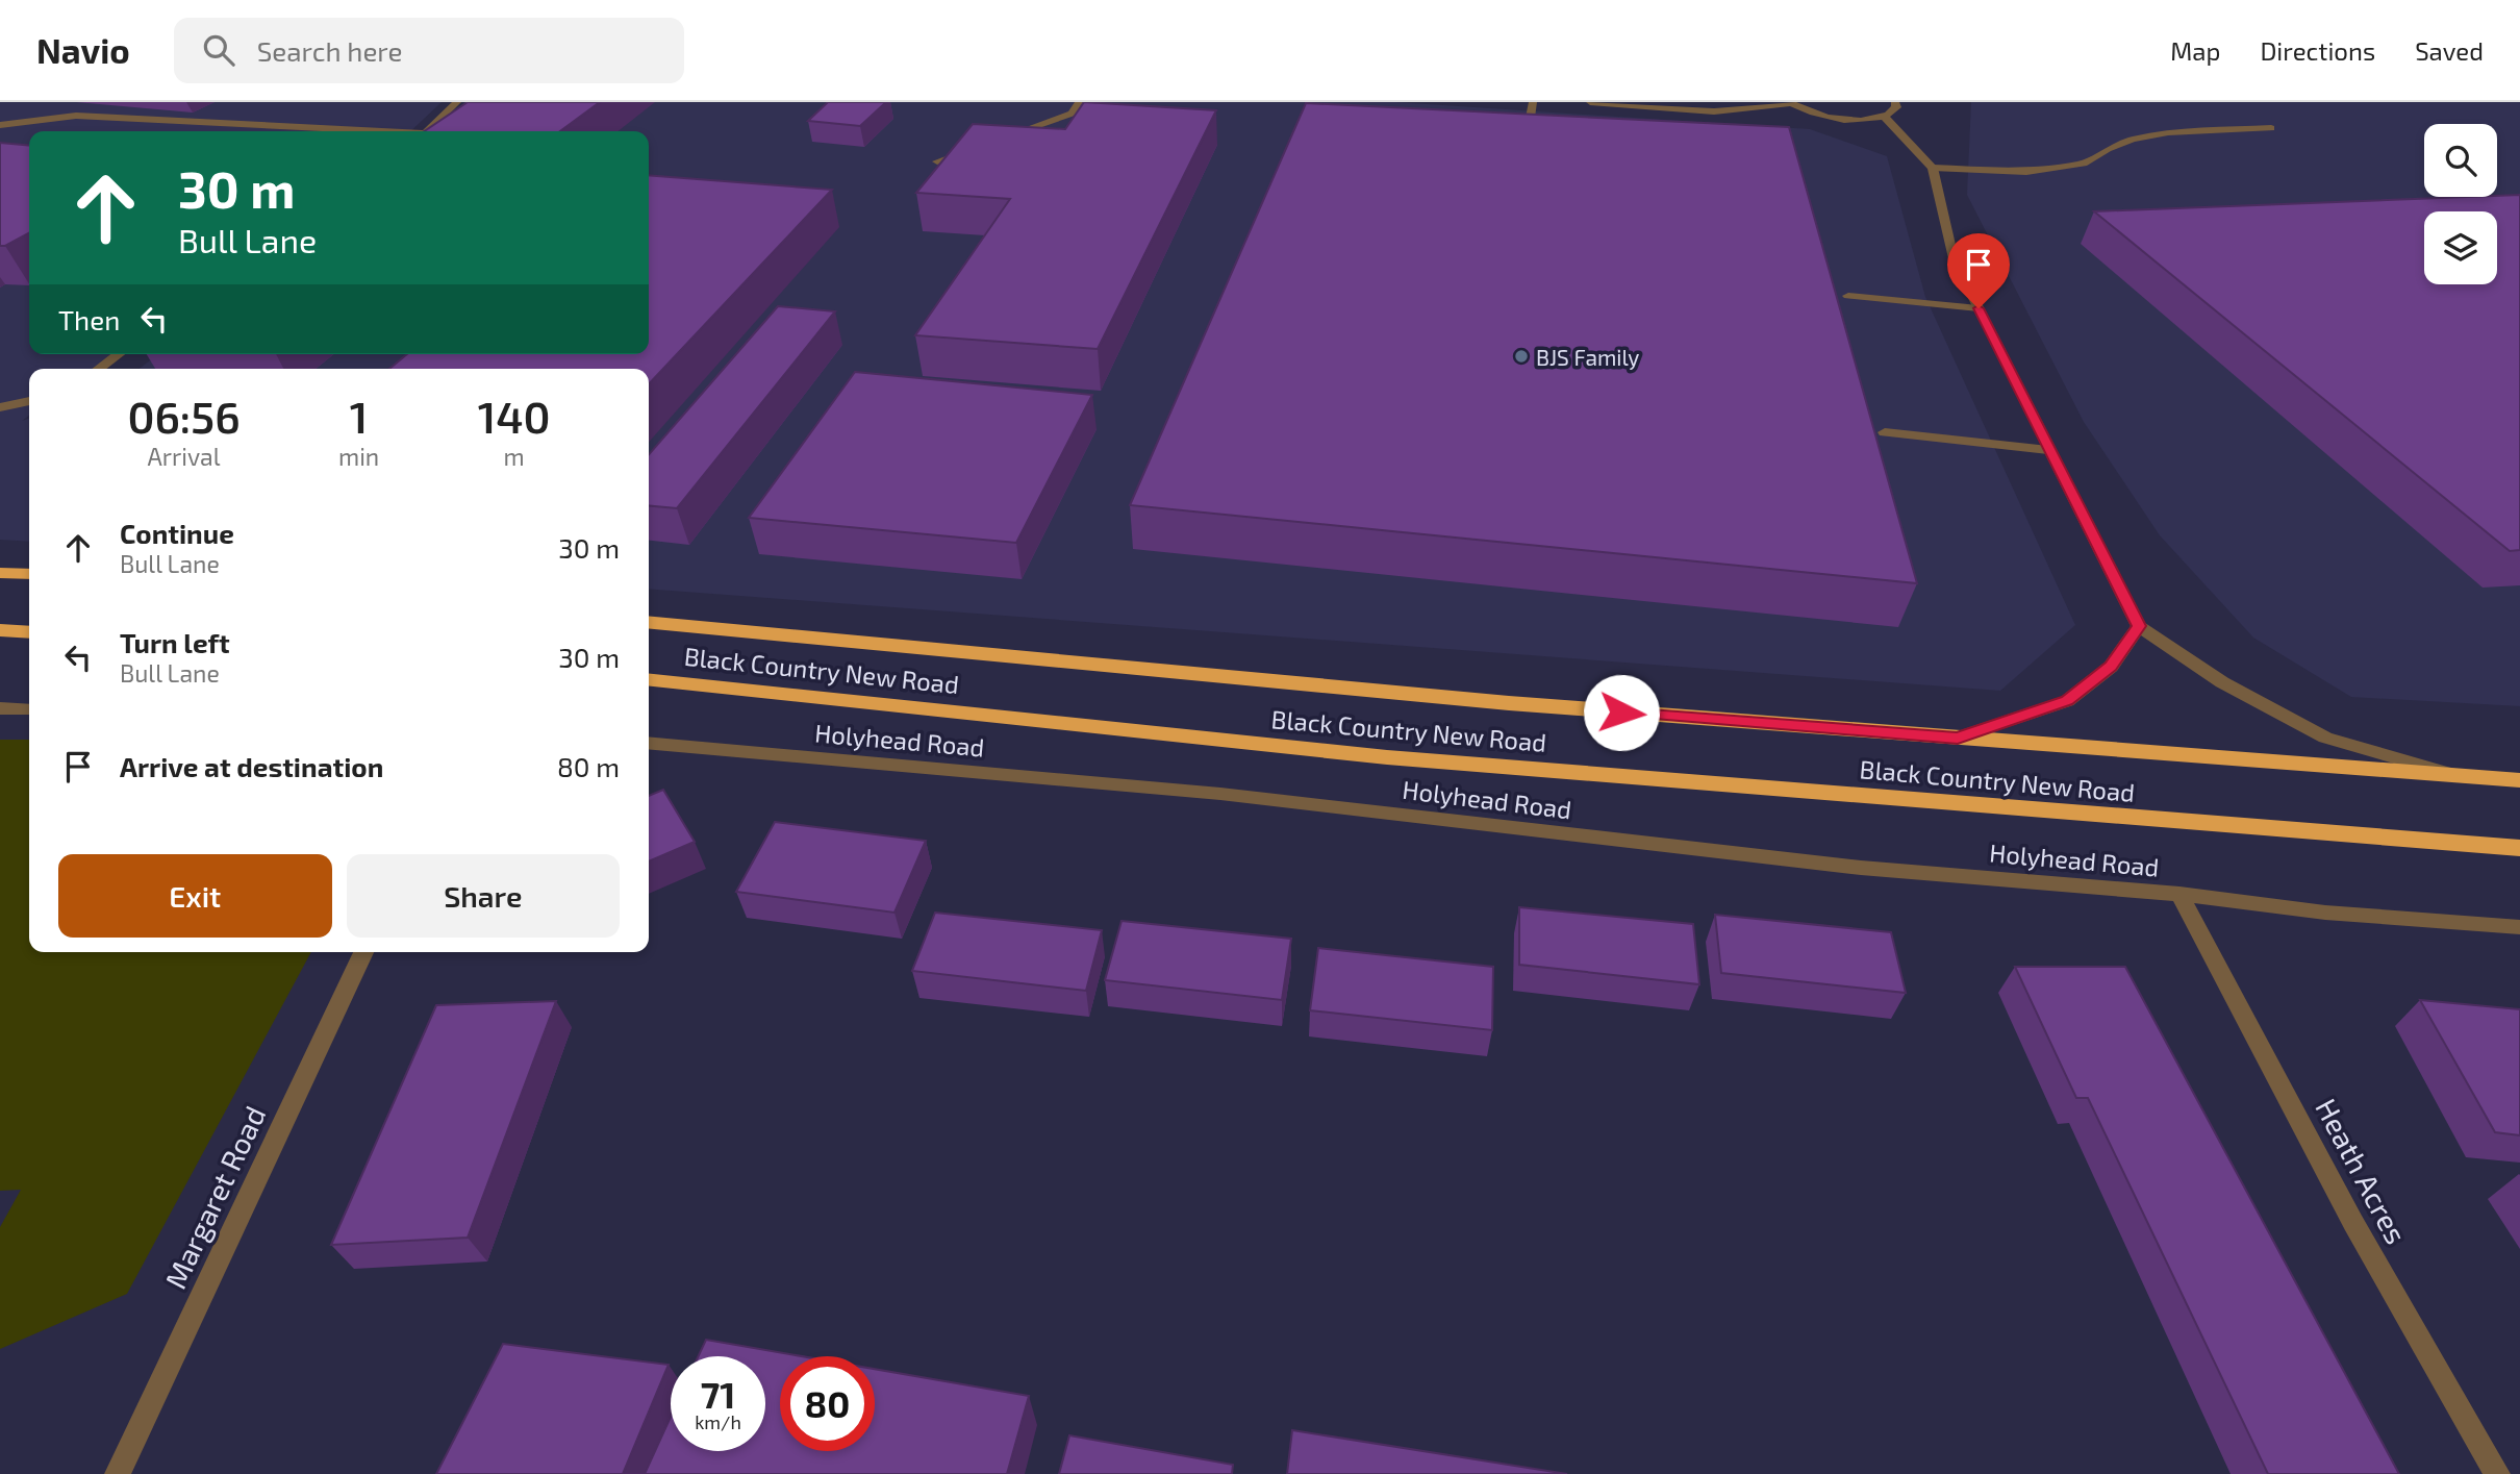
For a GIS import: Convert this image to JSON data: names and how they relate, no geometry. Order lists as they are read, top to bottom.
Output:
{
  "streets": {
    "highway": ["Black Country New Road"],
    "street": ["Holyhead Road", "Heath Acres", "Margaret Road"]
  },
  "crossings": [
    ["Holyhead Road", "Heath Acres"]
  ],
  "places": ["BJS Family"],
  "page": {
    "header": "Navio",
    "search": "Search here",
    "nav": ["Map", "Directions", "Saved"],
    "turn": ["30 m", "Bull Lane"],
    "then": "Then",
    "eta": [
      "06:56",
      "Arrival",
      "1",
      "min",
      "140",
      "m"
    ],
    "list": [
      {
        "name": "Continue",
        "note": "Bull Lane",
        "value": "30 m"
      },
      {
        "name": "Turn left",
        "note": "Bull Lane",
        "value": "30 m"
      },
      {
        "name": "Arrive at destination",
        "value": "80 m"
      }
    ],
    "buttons": ["Exit", "Share"],
    "speed": "71 km/h",
    "limit": "80"
  }
}
